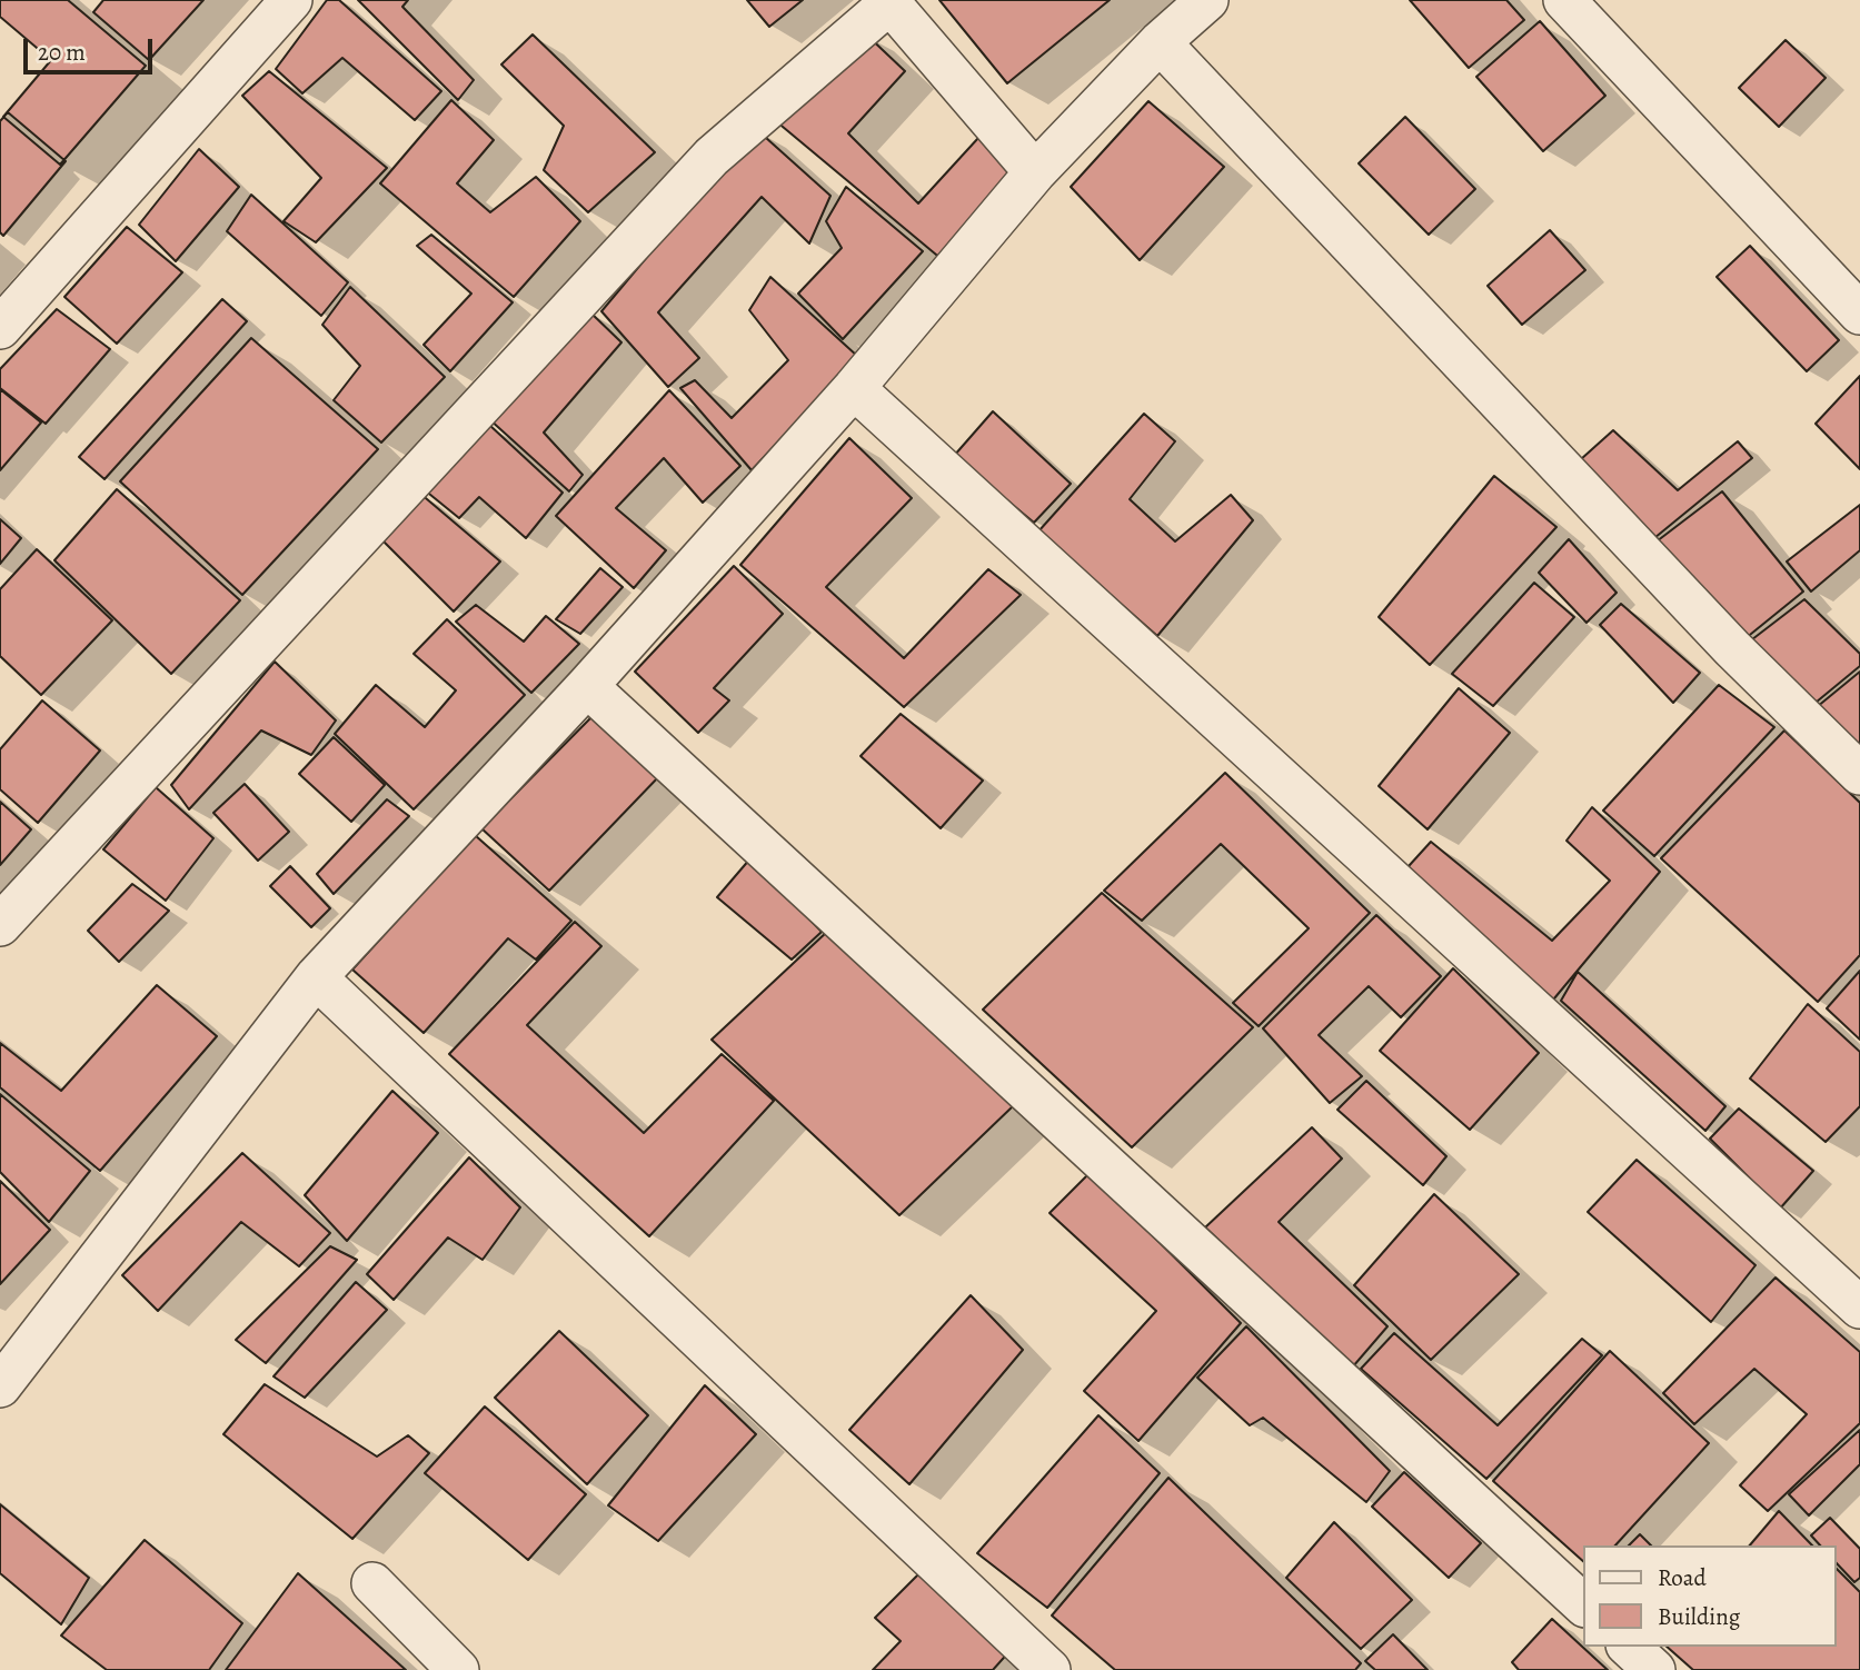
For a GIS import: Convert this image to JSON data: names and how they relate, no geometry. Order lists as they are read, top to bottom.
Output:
{
  "legend": ["Road", "Building"],
  "scale_bar": "20 m"
}
